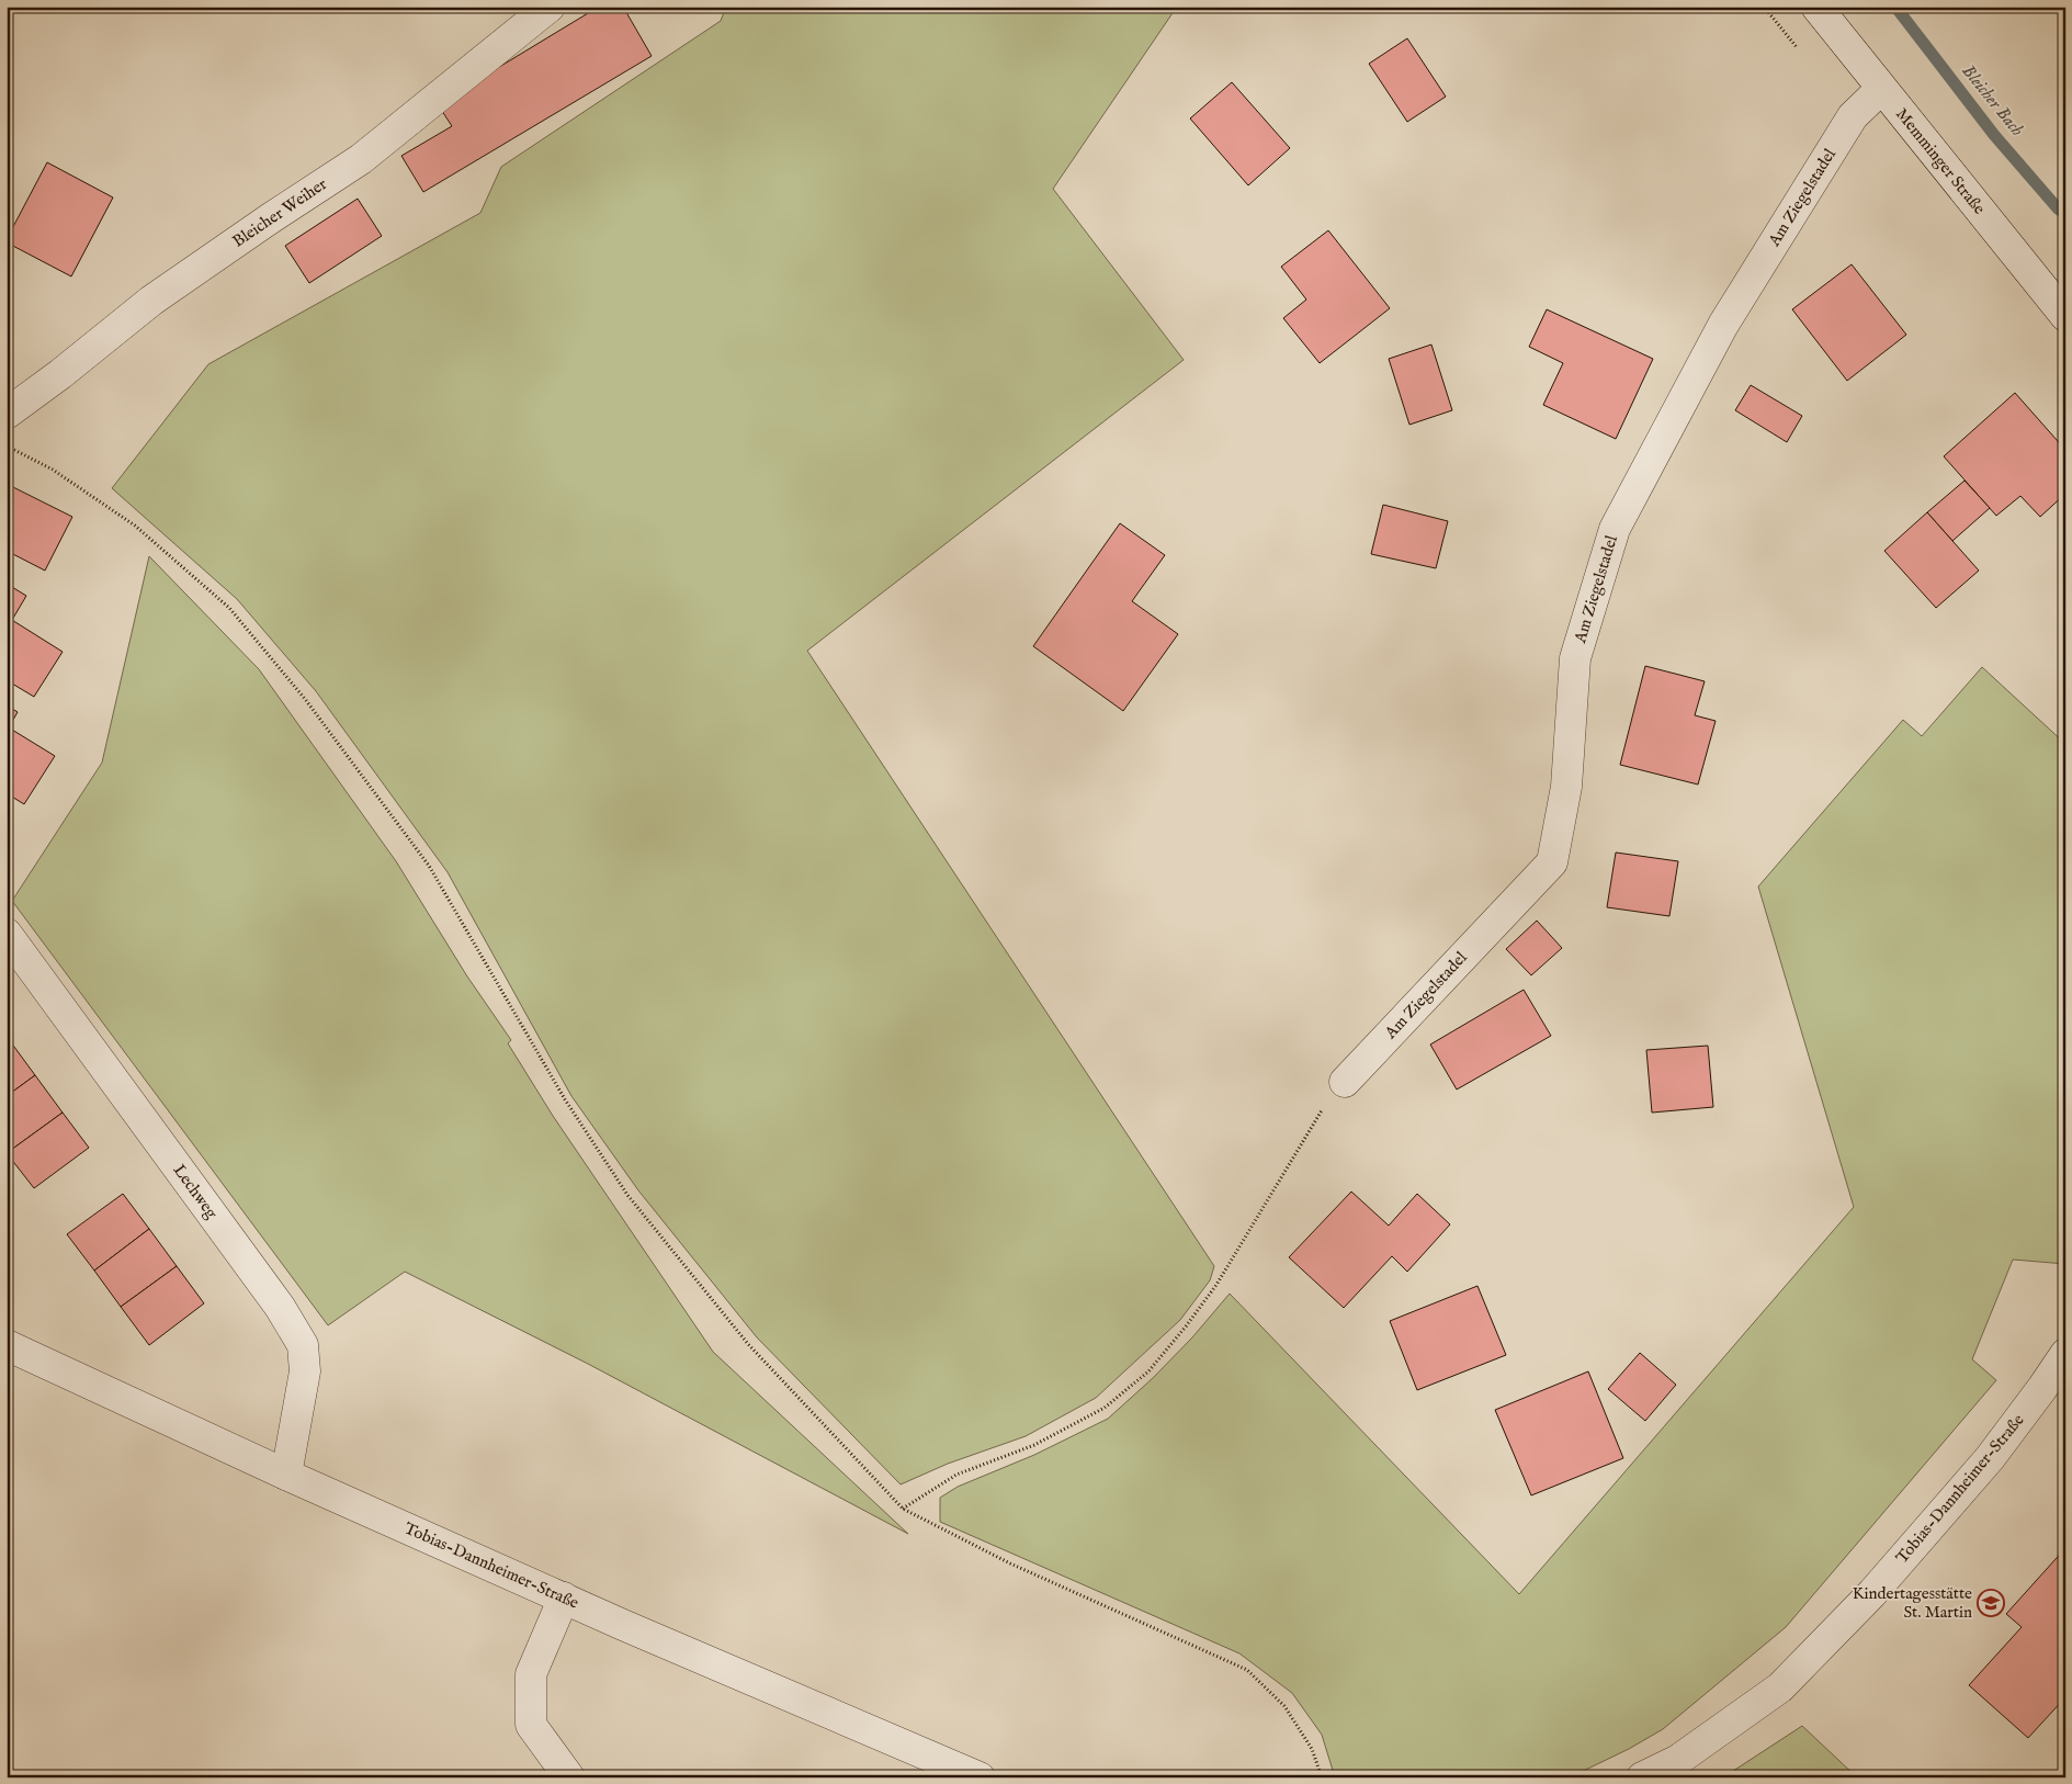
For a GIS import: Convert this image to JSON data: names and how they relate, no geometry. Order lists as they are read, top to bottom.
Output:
{
  "streets": {
    "street": [
      "Memminger Straße",
      "Am Ziegelstadel",
      "Bleicher Weiher",
      "Lechweg",
      "Tobias-Dannheimer-Straße"
    ]
  },
  "crossings": [
    ["Memminger Straße", "Am Ziegelstadel"],
    ["Lechweg", "Tobias-Dannheimer-Straße"]
  ],
  "water": ["Bleicher Bach"],
  "places": {
    "school or university": ["Kindertagesstätte St. Martin"]
  }
}
